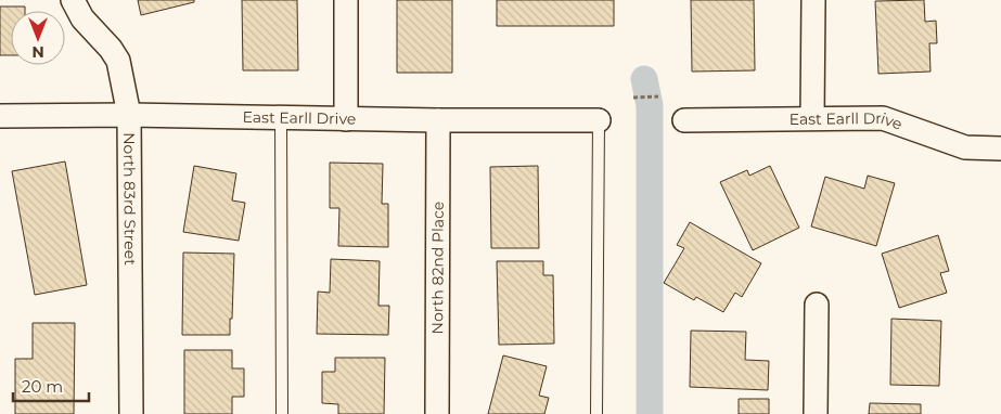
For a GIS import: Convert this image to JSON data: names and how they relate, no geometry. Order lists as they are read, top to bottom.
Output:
{
  "streets": {
    "street": ["East Earll Drive", "North 83rd Street", "North 82nd Place"]
  },
  "crossings": [
    ["East Earll Drive", "North 83rd Street"],
    ["East Earll Drive", "North 82nd Place"]
  ],
  "scale_bar": "20 m",
  "north": "bottom"
}
